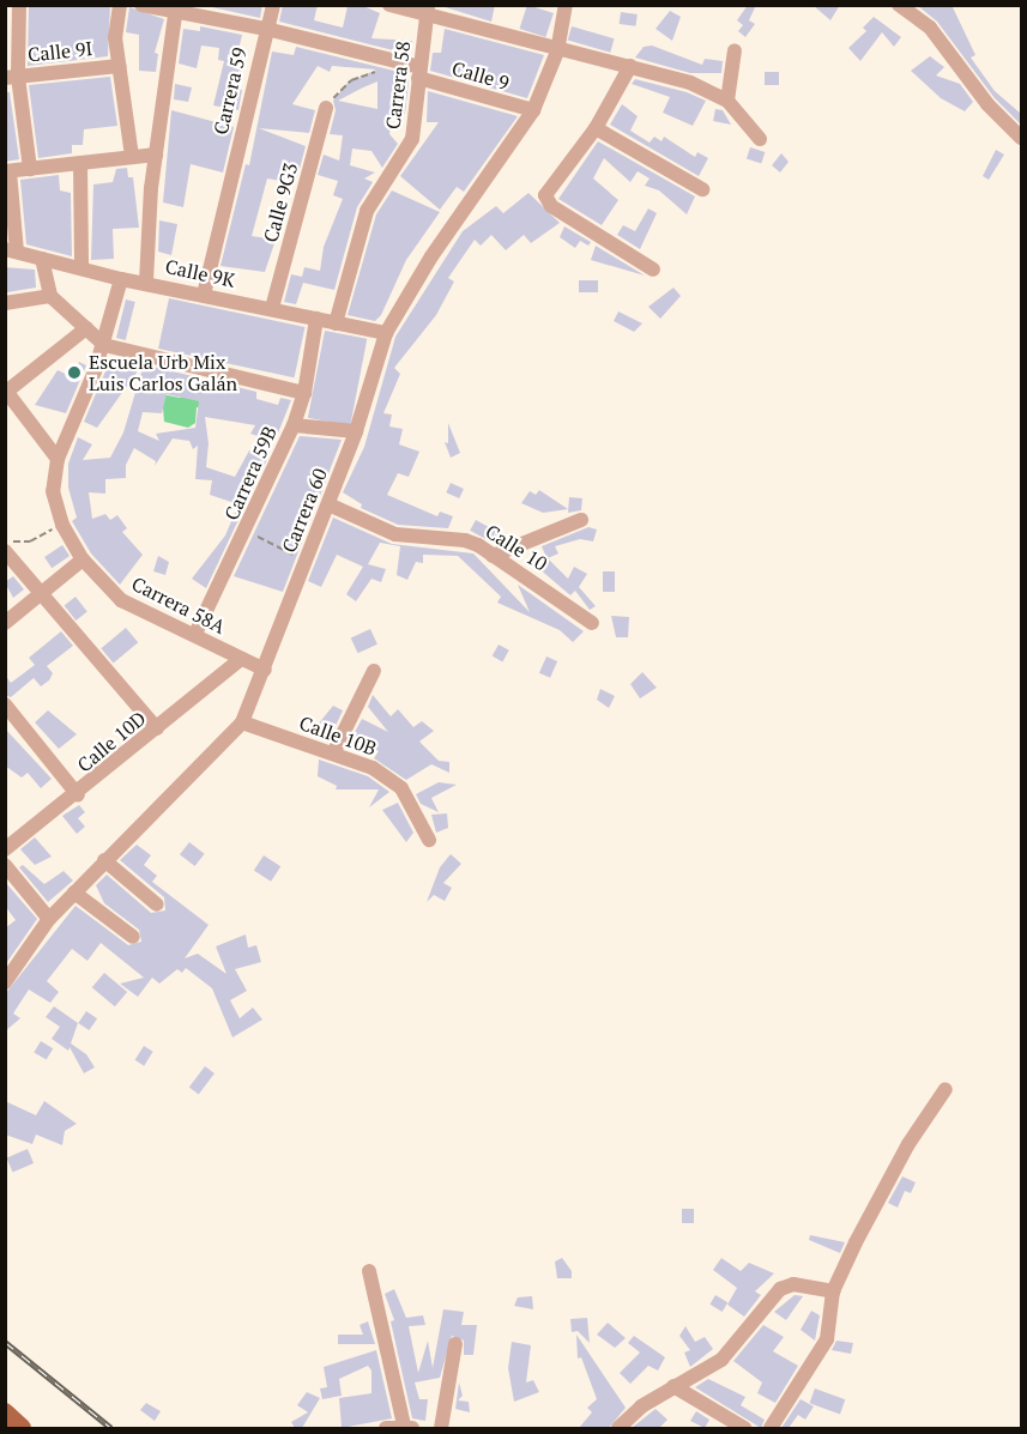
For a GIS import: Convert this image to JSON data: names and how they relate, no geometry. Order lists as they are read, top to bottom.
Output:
{
  "streets": {
    "street": [
      "Calle 9I",
      "Calle 9",
      "Carrera 58",
      "Carrera 59",
      "Calle 9G3",
      "Calle 9K",
      "Carrera 59B",
      "Carrera 60",
      "Calle 10",
      "Carrera 58A",
      "Calle 10B",
      "Calle 10D"
    ]
  },
  "crossings": [
    ["Calle 9", "Carrera 58"],
    ["Calle 9", "Carrera 59"],
    ["Calle 9", "Carrera 60"],
    ["Carrera 58", "Calle 9K"],
    ["Carrera 59", "Calle 9K"],
    ["Calle 9G3", "Calle 9K"],
    ["Calle 9K", "Carrera 59B"],
    ["Calle 9K", "Carrera 60"],
    ["Calle 9K", "Carrera 58A"],
    ["Carrera 59B", "Carrera 58A"],
    ["Carrera 60", "Calle 10"],
    ["Carrera 60", "Carrera 58A"],
    ["Carrera 60", "Calle 10B"],
    ["Carrera 58A", "Calle 10D"]
  ],
  "places": ["Escuela Urb Mix Luis Carlos Galán"]
}
